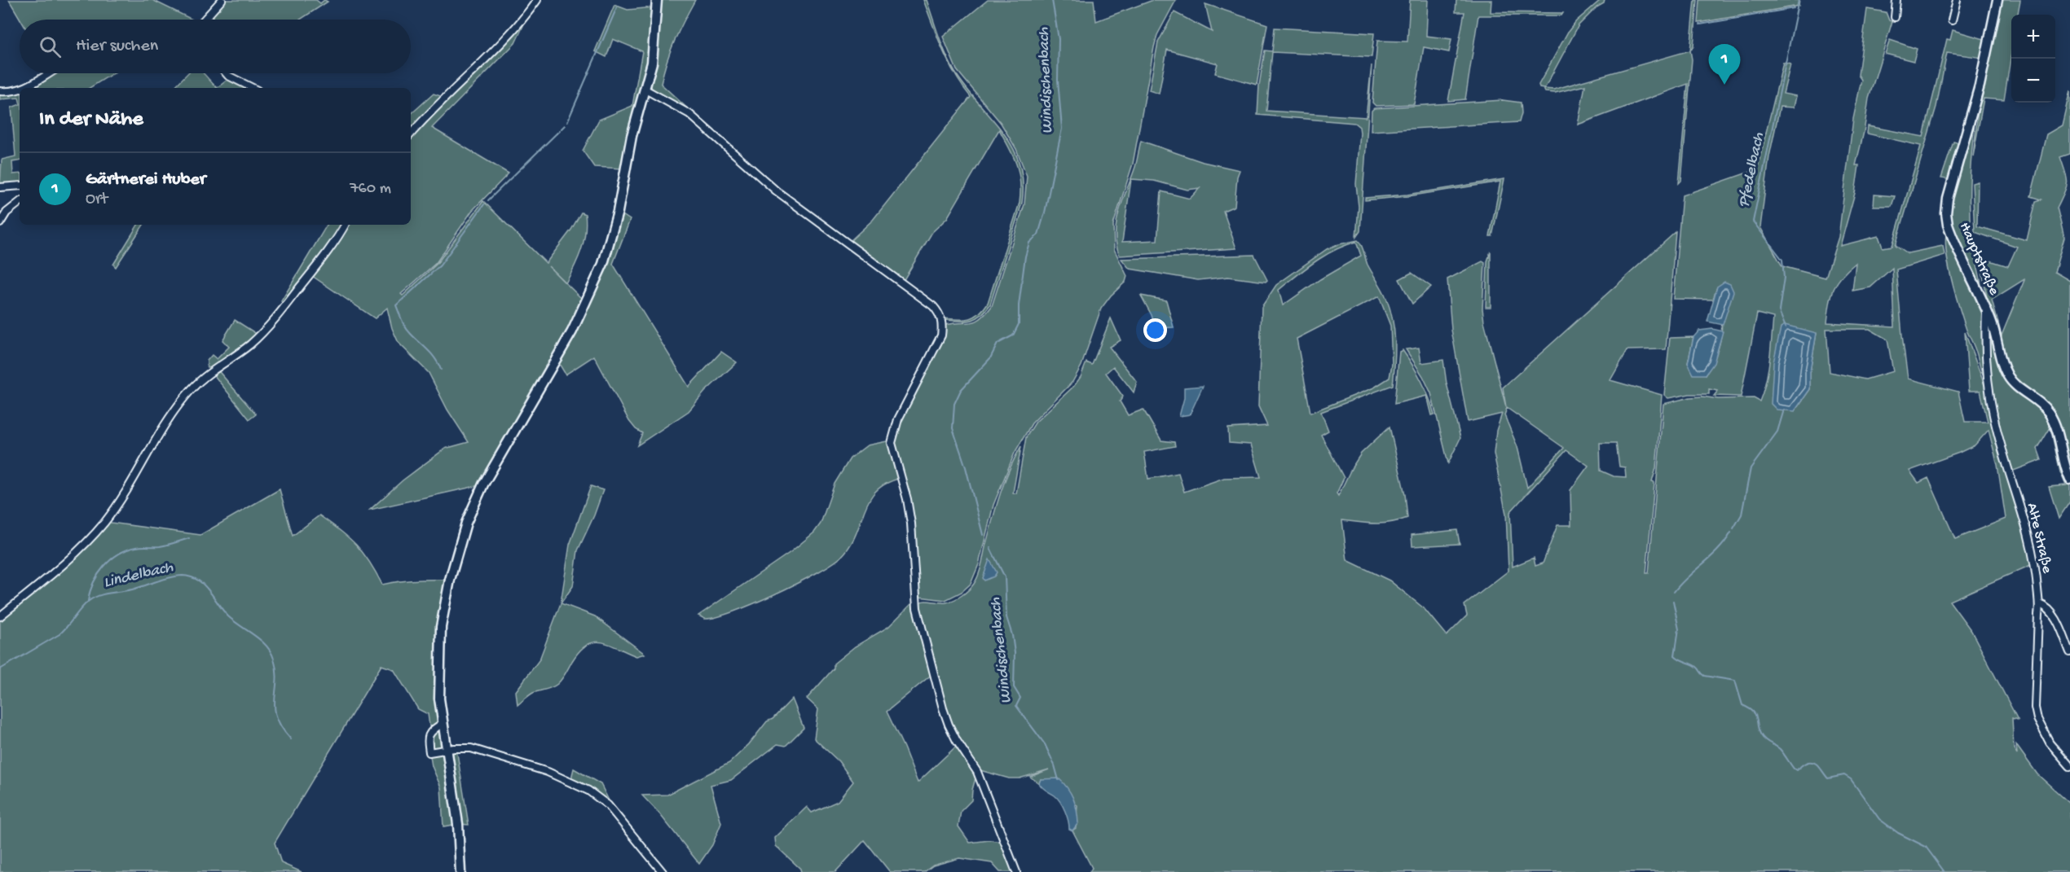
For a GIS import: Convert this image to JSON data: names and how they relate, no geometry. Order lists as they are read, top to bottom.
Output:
{
  "streets": {
    "main road": ["Hauptstraße"],
    "street": ["Alte Straße"]
  },
  "crossings": [
    ["Hauptstraße", "Alte Straße"]
  ],
  "water": ["Windischenbach", "Pfedelbach", "Lindelbach"],
  "page": {
    "map_buttons": ["+", "−"],
    "search": "Hier suchen",
    "pins": "1",
    "heading": "In der Nähe",
    "list": [
      {
        "mark": "1",
        "name": "Gärtnerei Huber",
        "note": "Ort",
        "value": "760 m"
      }
    ]
  }
}
